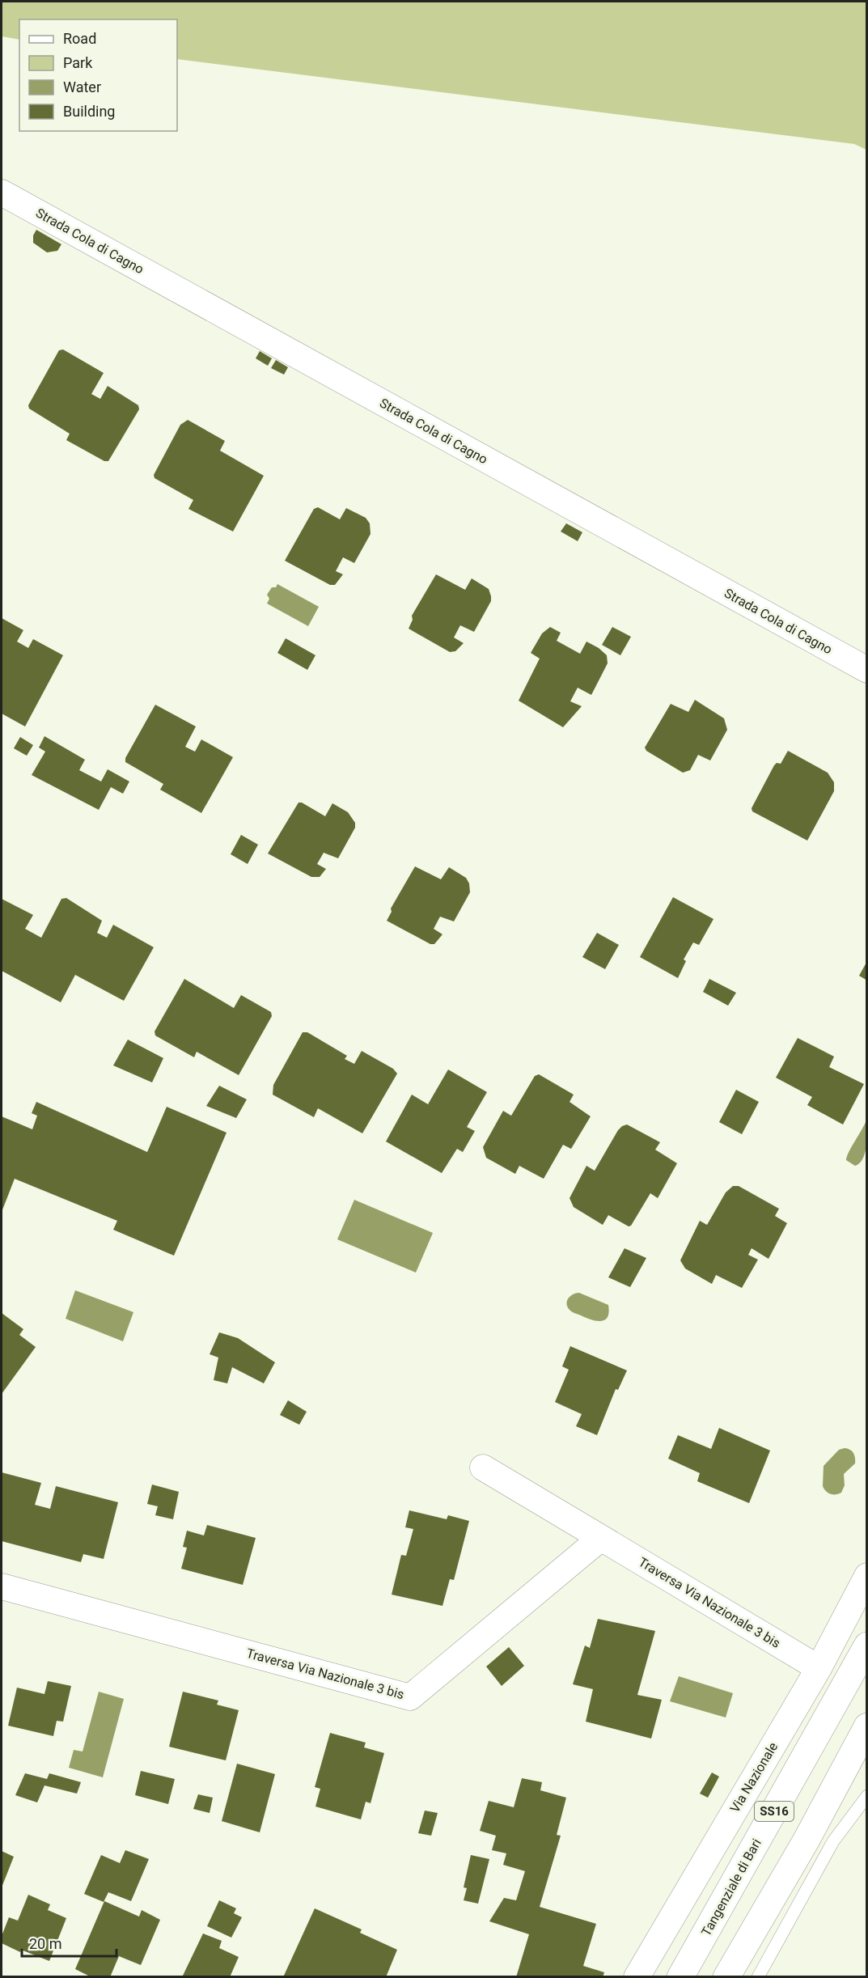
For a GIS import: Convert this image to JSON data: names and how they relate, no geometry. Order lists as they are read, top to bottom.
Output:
{
  "streets": {
    "highway": ["SS16", "Tangenziale di Bari"],
    "street": ["Strada Cola di Cagno", "Traversa Via Nazionale 3 bis", "Via Nazionale"]
  },
  "crossings": [
    ["Traversa Via Nazionale 3 bis", "Via Nazionale"]
  ],
  "legend": [
    "Road",
    "Park",
    "Water",
    "Building"
  ],
  "scale_bar": "20 m"
}
